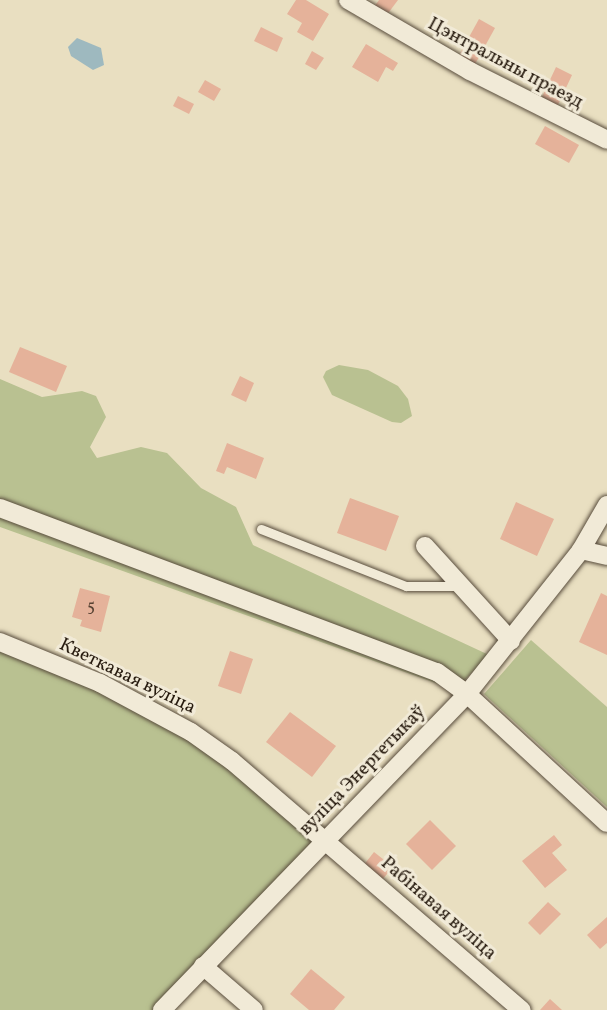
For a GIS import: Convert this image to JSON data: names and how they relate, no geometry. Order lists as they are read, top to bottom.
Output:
{
  "streets": {
    "street": [
      "Цэнтральны праезд",
      "Кветкавая вуліца",
      "вуліца Энергетыкаў",
      "Рабінавая вуліца"
    ]
  },
  "crossings": [
    ["Кветкавая вуліца", "вуліца Энергетыкаў"],
    ["Кветкавая вуліца", "Рабінавая вуліца"],
    ["вуліца Энергетыкаў", "Рабінавая вуліца"]
  ],
  "house_numbers": ["5"]
}
